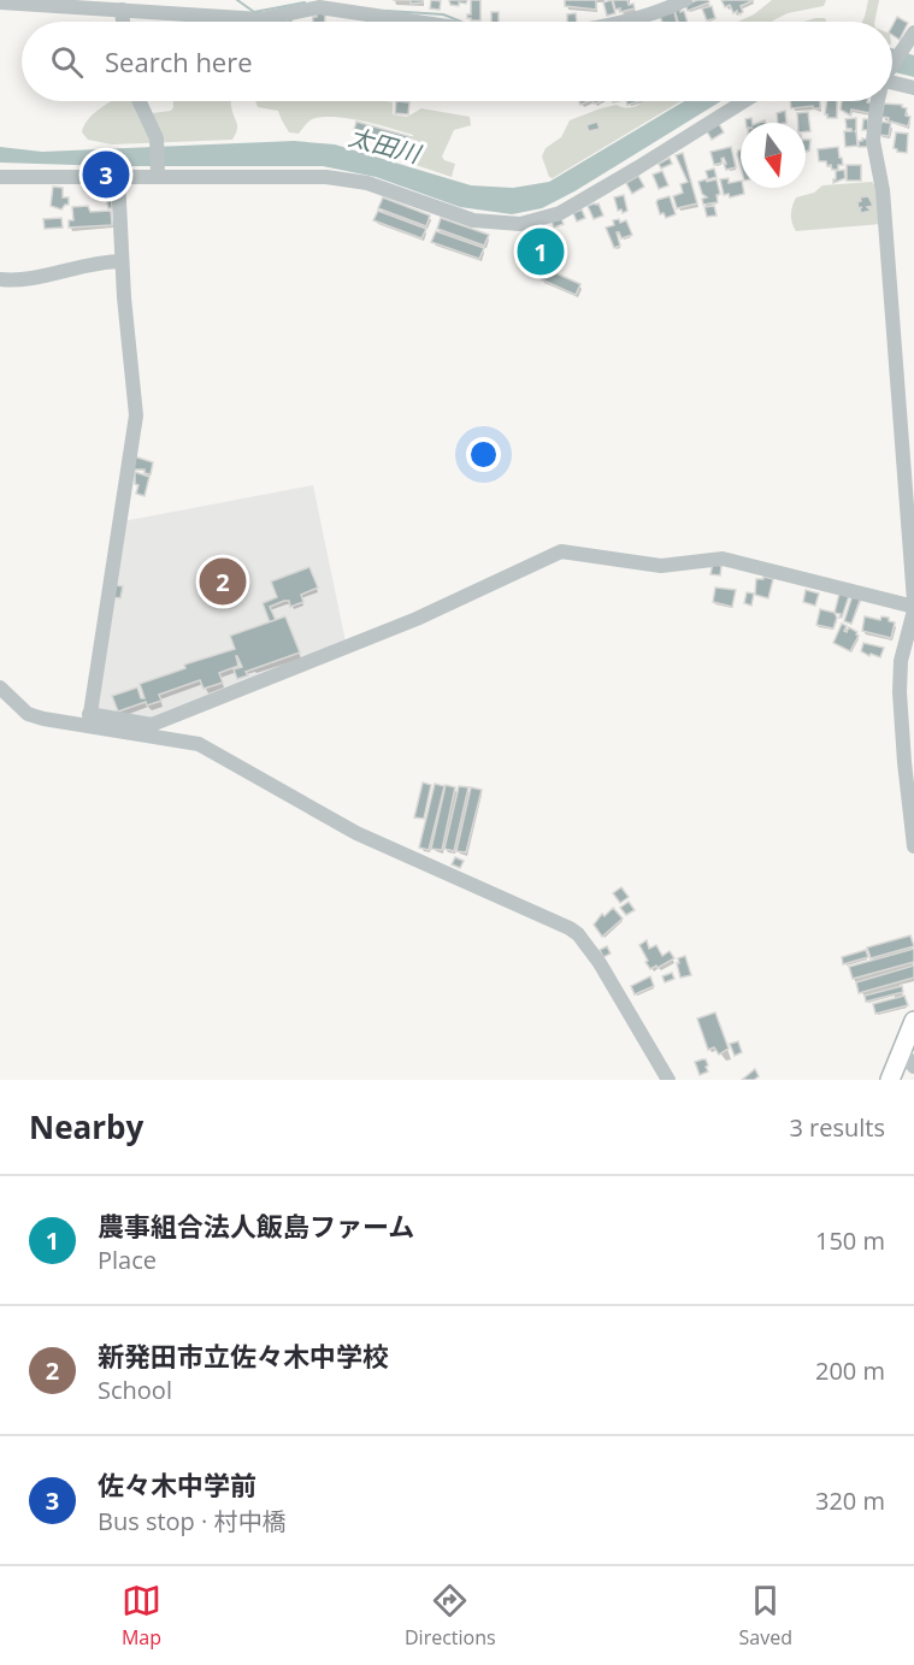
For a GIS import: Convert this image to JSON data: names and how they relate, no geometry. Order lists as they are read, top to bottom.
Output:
{
  "water": ["太田川"],
  "north": "bottom",
  "page": {
    "search": "Search here",
    "pins": ["3", "1", "2"],
    "heading": ["Nearby", "3 results"],
    "list": [
      {
        "mark": "1",
        "name": "農事組合法人飯島ファーム",
        "note": "Place",
        "value": "150 m"
      },
      {
        "mark": "2",
        "name": "新発田市立佐々木中学校",
        "note": "School",
        "value": "200 m"
      },
      {
        "mark": "3",
        "name": "佐々木中学前",
        "note": "Bus stop · 村中橋",
        "value": "320 m"
      }
    ],
    "nav": ["Map", "Directions", "Saved"]
  }
}
